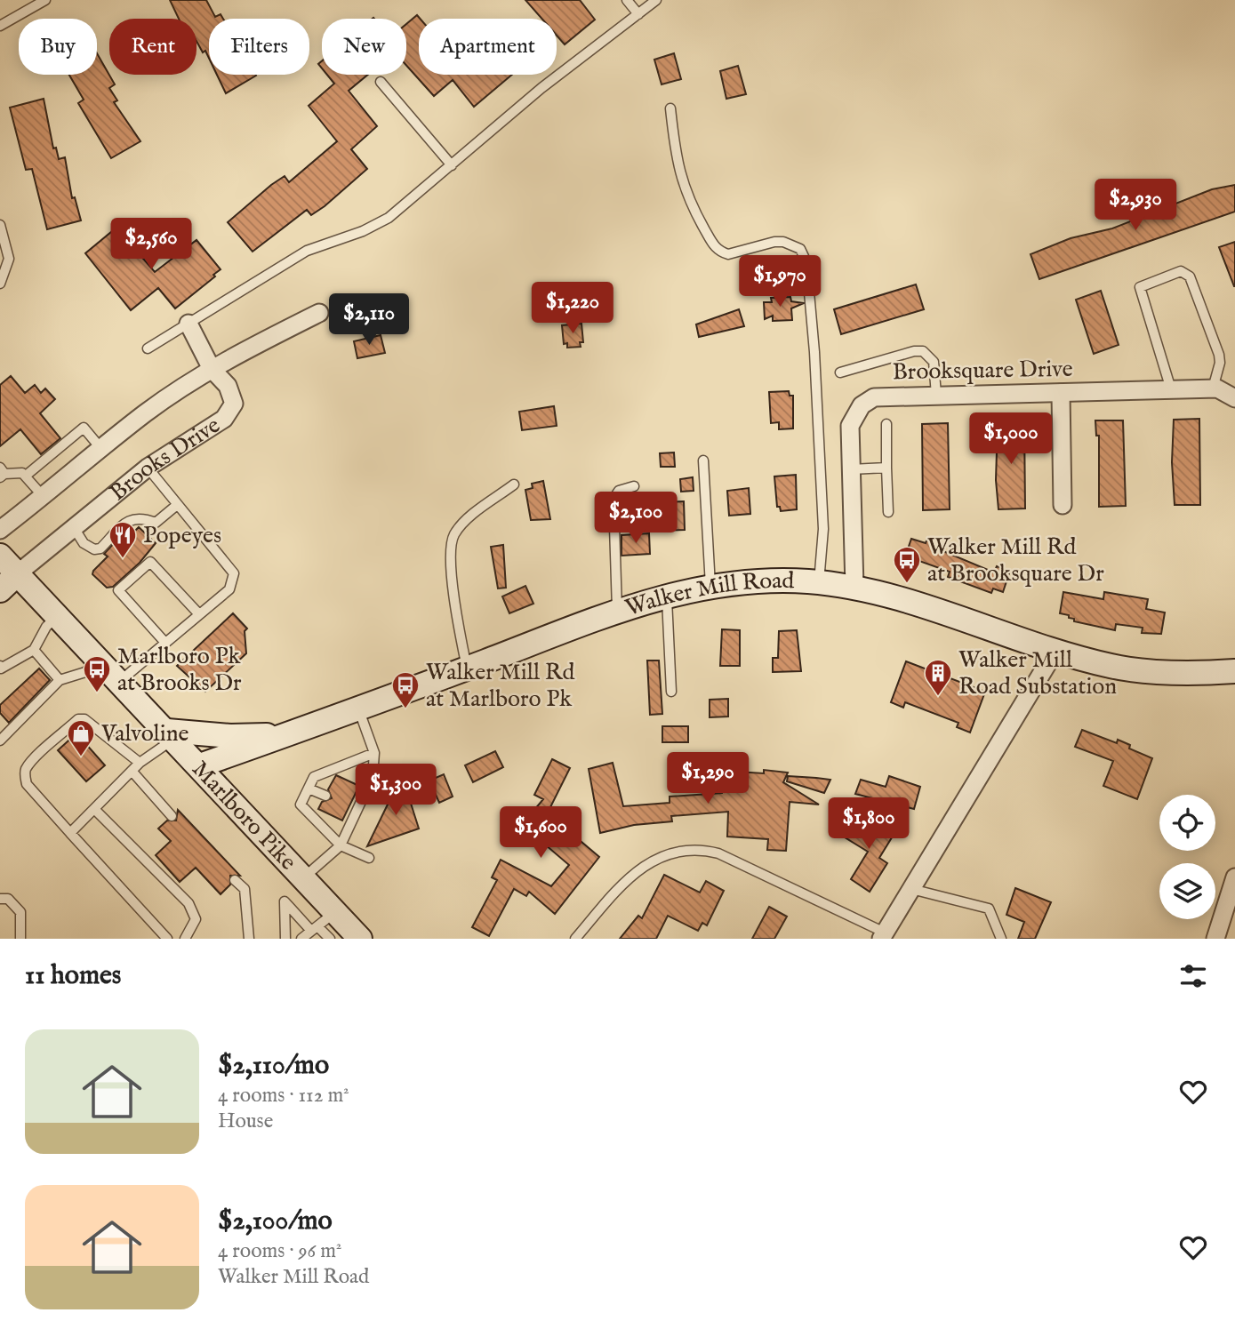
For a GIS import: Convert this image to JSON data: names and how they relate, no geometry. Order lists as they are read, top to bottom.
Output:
{
  "streets": {
    "street": [
      "Brooksquare Drive",
      "Brooks Drive",
      "Walker Mill Road",
      "Marlboro Pike"
    ]
  },
  "crossings": [
    ["Brooksquare Drive", "Walker Mill Road"],
    ["Brooks Drive", "Marlboro Pike"],
    ["Walker Mill Road", "Marlboro Pike"]
  ],
  "places": {
    "restaurant": ["Popeyes"],
    "bus stop": ["Walker Mill Rd at Brooksquare Dr", "Marlboro Pk at Brooks Dr", "Walker Mill Rd at Marlboro Pk"],
    "building": ["Walker Mill Road Substation"],
    "shop": ["Valvoline"]
  },
  "page": {
    "chip": [
      "Buy",
      "Rent",
      "Filters",
      "New",
      "Apartment"
    ],
    "price": [
      "$2,930",
      "$2,560",
      "$1,970",
      "$1,220",
      "$2,110",
      "$1,000",
      "$2,100",
      "$1,290",
      "$1,300",
      "$1,800",
      "$1,600"
    ],
    "heading": "11 homes",
    "list": [
      {
        "name": "$2,110/mo",
        "note": "4 rooms · 112 m² · House"
      },
      {
        "name": "$2,100/mo",
        "note": "4 rooms · 96 m² · Walker Mill Road"
      }
    ]
  }
}
